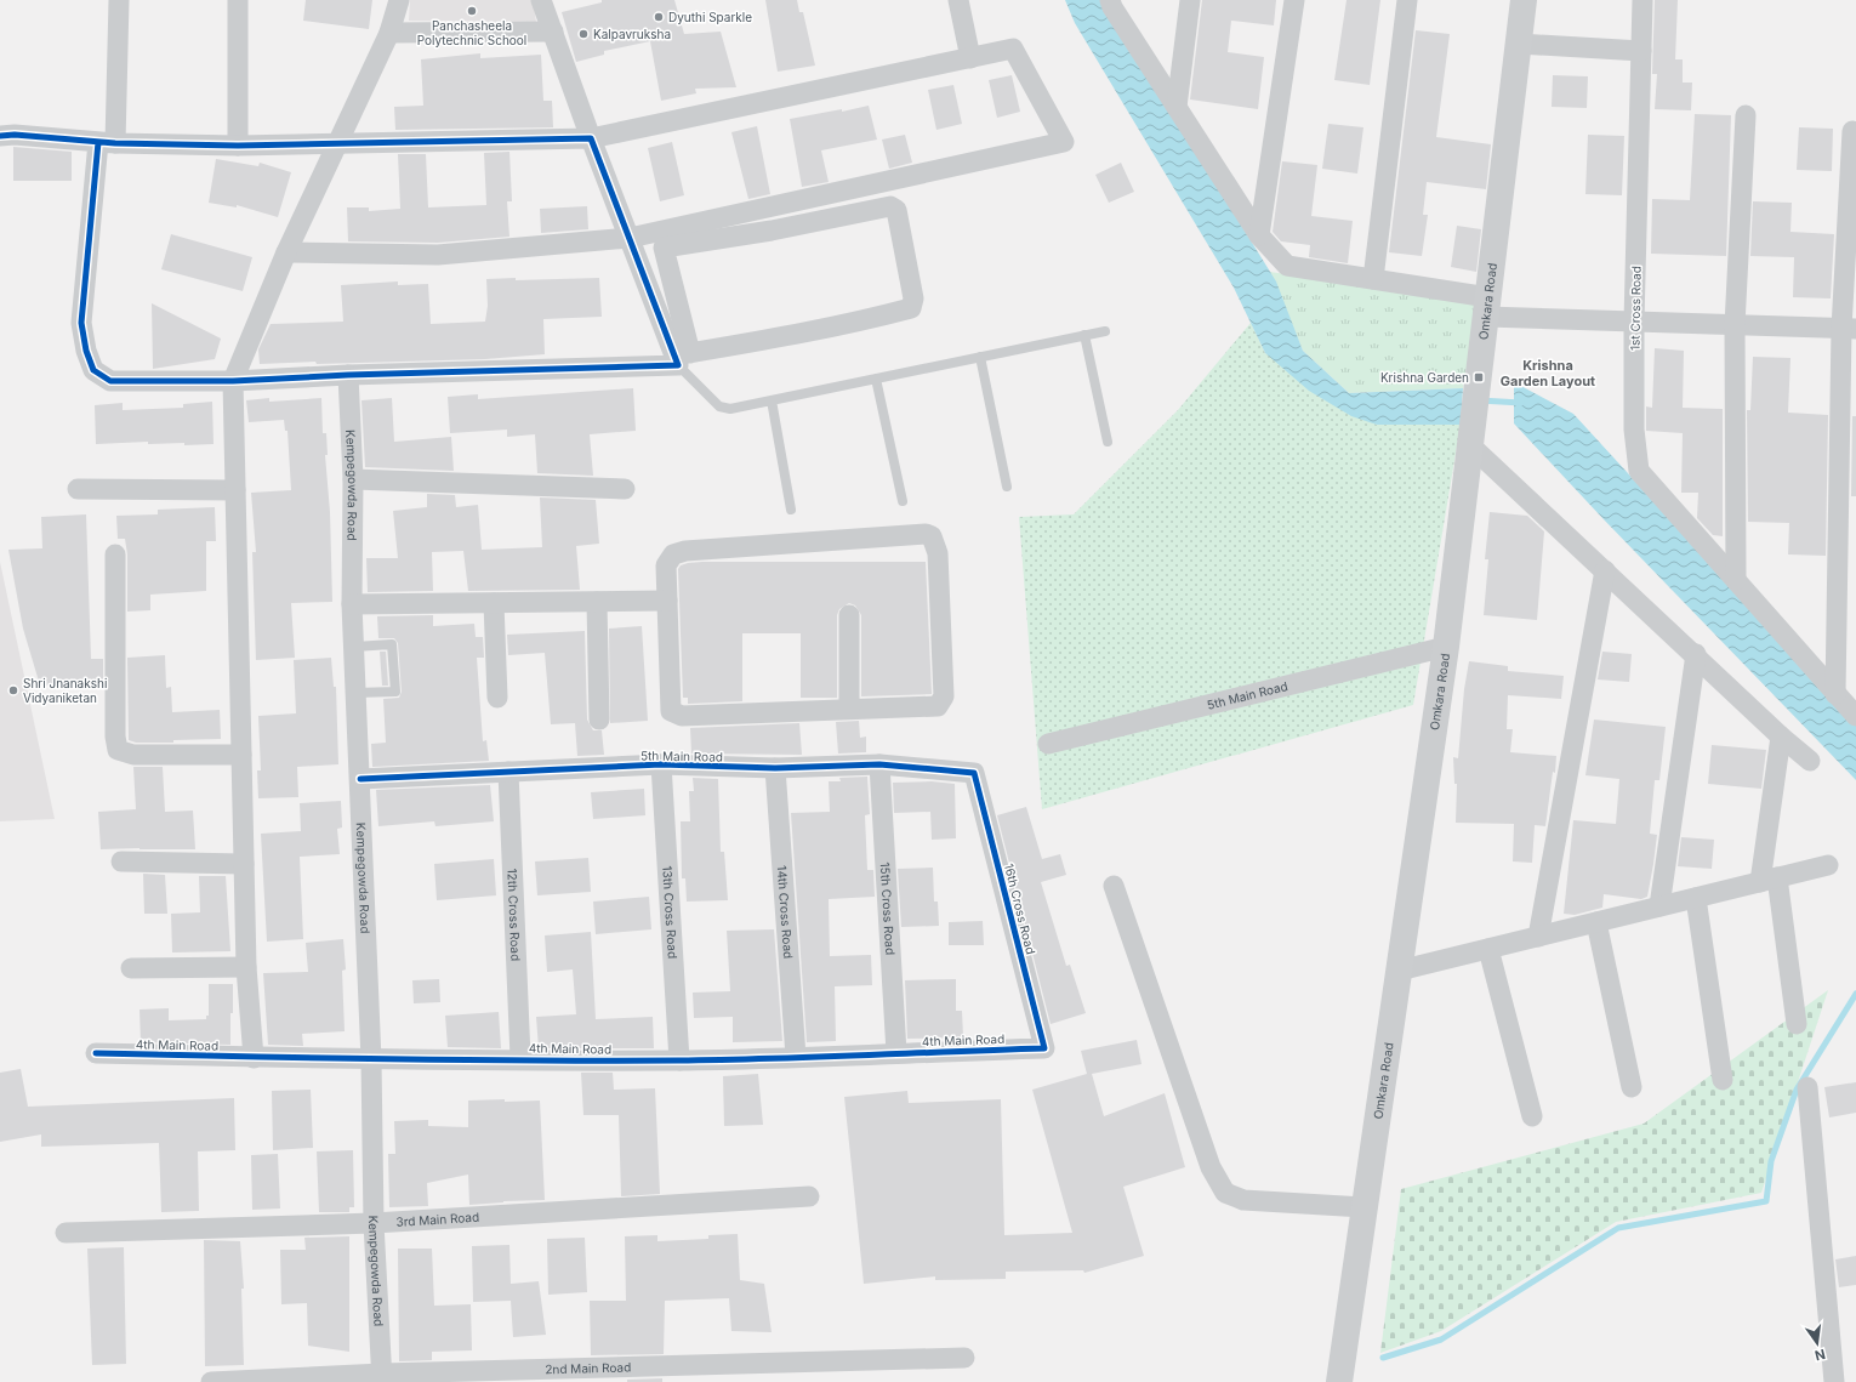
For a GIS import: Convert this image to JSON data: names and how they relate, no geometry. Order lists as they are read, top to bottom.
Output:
{
  "streets": {
    "street": [
      "Omkara Road",
      "1st Cross Road",
      "Kempegowda Road",
      "5th Main Road",
      "15th Cross Road",
      "16th Cross Road",
      "13th Cross Road",
      "14th Cross Road",
      "12th Cross Road",
      "4th Main Road",
      "3rd Main Road",
      "2nd Main Road"
    ]
  },
  "crossings": [
    ["Omkara Road", "5th Main Road"],
    ["Kempegowda Road", "5th Main Road"],
    ["Kempegowda Road", "4th Main Road"],
    ["Kempegowda Road", "3rd Main Road"],
    ["Kempegowda Road", "2nd Main Road"],
    ["5th Main Road", "15th Cross Road"],
    ["5th Main Road", "16th Cross Road"],
    ["5th Main Road", "13th Cross Road"],
    ["5th Main Road", "14th Cross Road"],
    ["5th Main Road", "12th Cross Road"],
    ["15th Cross Road", "4th Main Road"],
    ["16th Cross Road", "4th Main Road"],
    ["13th Cross Road", "4th Main Road"],
    ["14th Cross Road", "4th Main Road"],
    ["12th Cross Road", "4th Main Road"]
  ],
  "districts": ["Krishna Garden Layout"],
  "places": {
    "other": [
      "Panchasheela Polytechnic School",
      "Dyuthi Sparkle",
      "Kalpavruksha",
      "Shri Jnanakshi Vidyaniketan"
    ],
    "transit": ["Krishna Garden"]
  },
  "north": "bottom"
}
